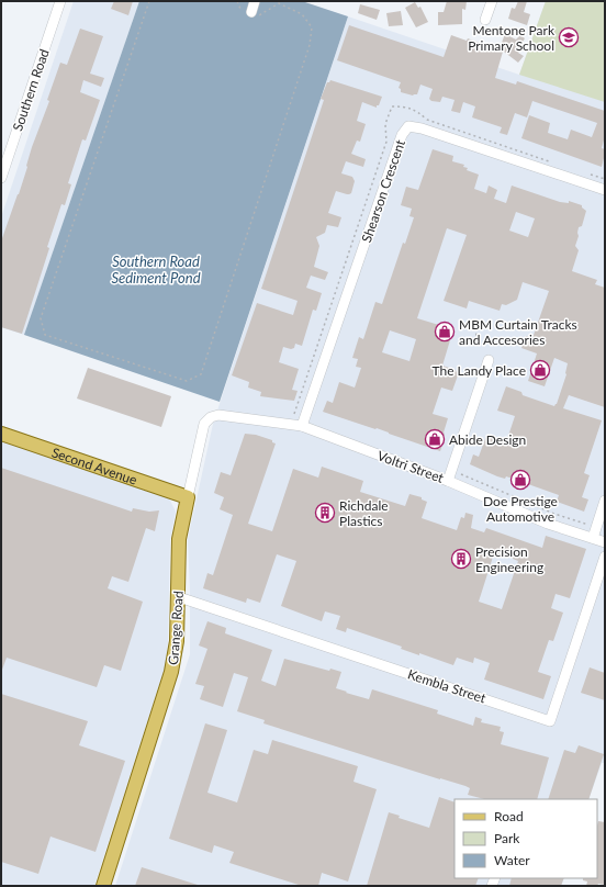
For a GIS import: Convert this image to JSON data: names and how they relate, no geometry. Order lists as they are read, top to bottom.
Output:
{
  "streets": {
    "main road": ["Second Avenue", "Grange Road"],
    "street": [
      "Southern Road",
      "Shearson Crescent",
      "Voltri Street",
      "Kembla Street"
    ]
  },
  "crossings": [
    ["Shearson Crescent", "Voltri Street"],
    ["Second Avenue", "Grange Road"],
    ["Voltri Street", "Grange Road"],
    ["Grange Road", "Kembla Street"]
  ],
  "water": ["Southern Road Sediment Pond"],
  "places": {
    "school or university": ["Mentone Park Primary School"],
    "shop": [
      "MBM Curtain Tracks and Accesories",
      "The Landy Place",
      "Abide Design",
      "Doe Prestige Automotive"
    ],
    "building": ["Richdale Plastics", "Precision Engineering"]
  },
  "legend": ["Road", "Park", "Water"]
}
